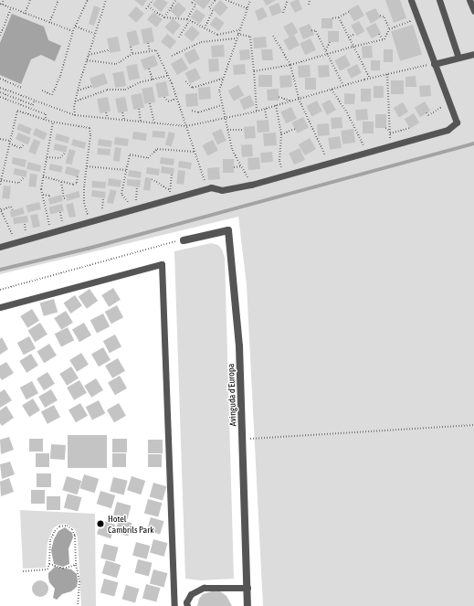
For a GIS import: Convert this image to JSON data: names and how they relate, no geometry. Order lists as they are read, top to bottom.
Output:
{
  "streets": {
    "street": ["Avinguda d'Europa"]
  },
  "places": ["Hotel Cambrils Park"]
}
